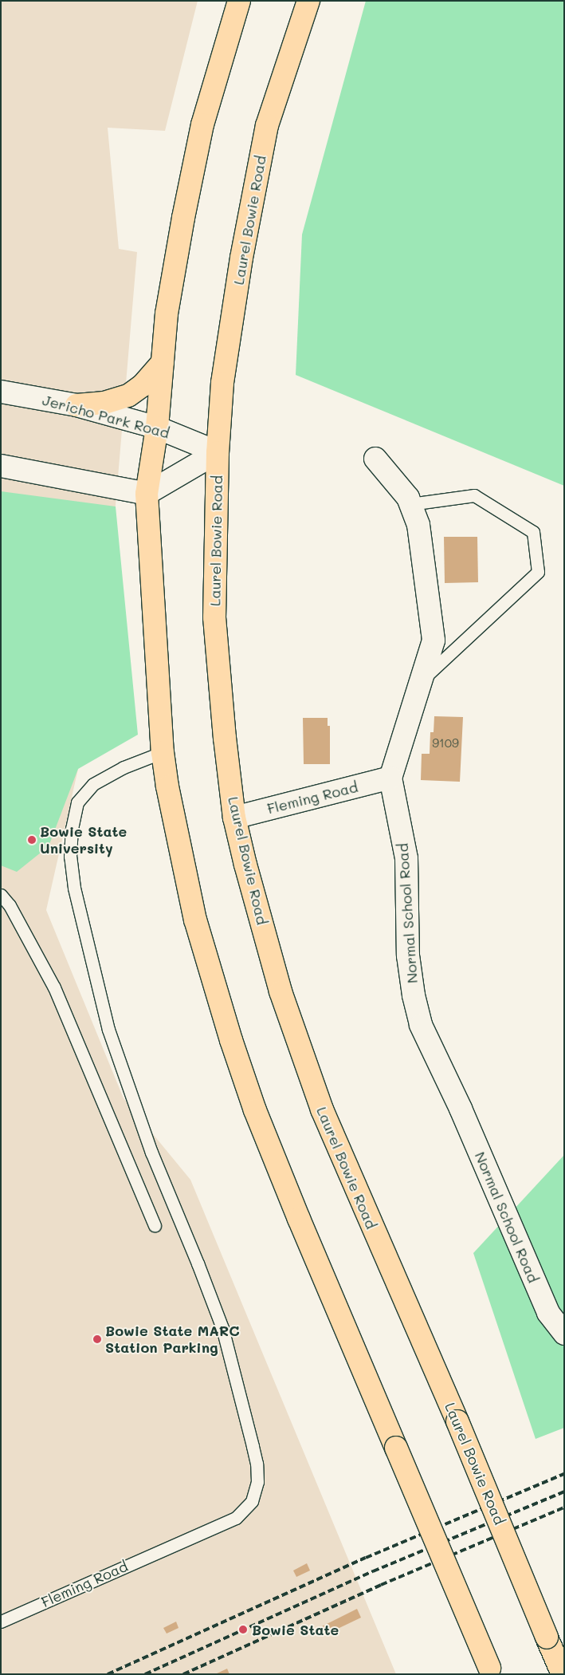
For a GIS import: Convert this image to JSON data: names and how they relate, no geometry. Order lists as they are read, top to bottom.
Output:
{
  "streets": {
    "main road": ["Laurel Bowie Road"],
    "street": ["Jericho Park Road", "Fleming Road", "Normal School Road"]
  },
  "crossings": [
    ["Laurel Bowie Road", "Jericho Park Road"],
    ["Laurel Bowie Road", "Fleming Road"],
    ["Fleming Road", "Normal School Road"]
  ],
  "places": ["Bowie State University", "Bowie State MARC Station Parking", "Bowie State"],
  "house_numbers": ["9109"]
}
